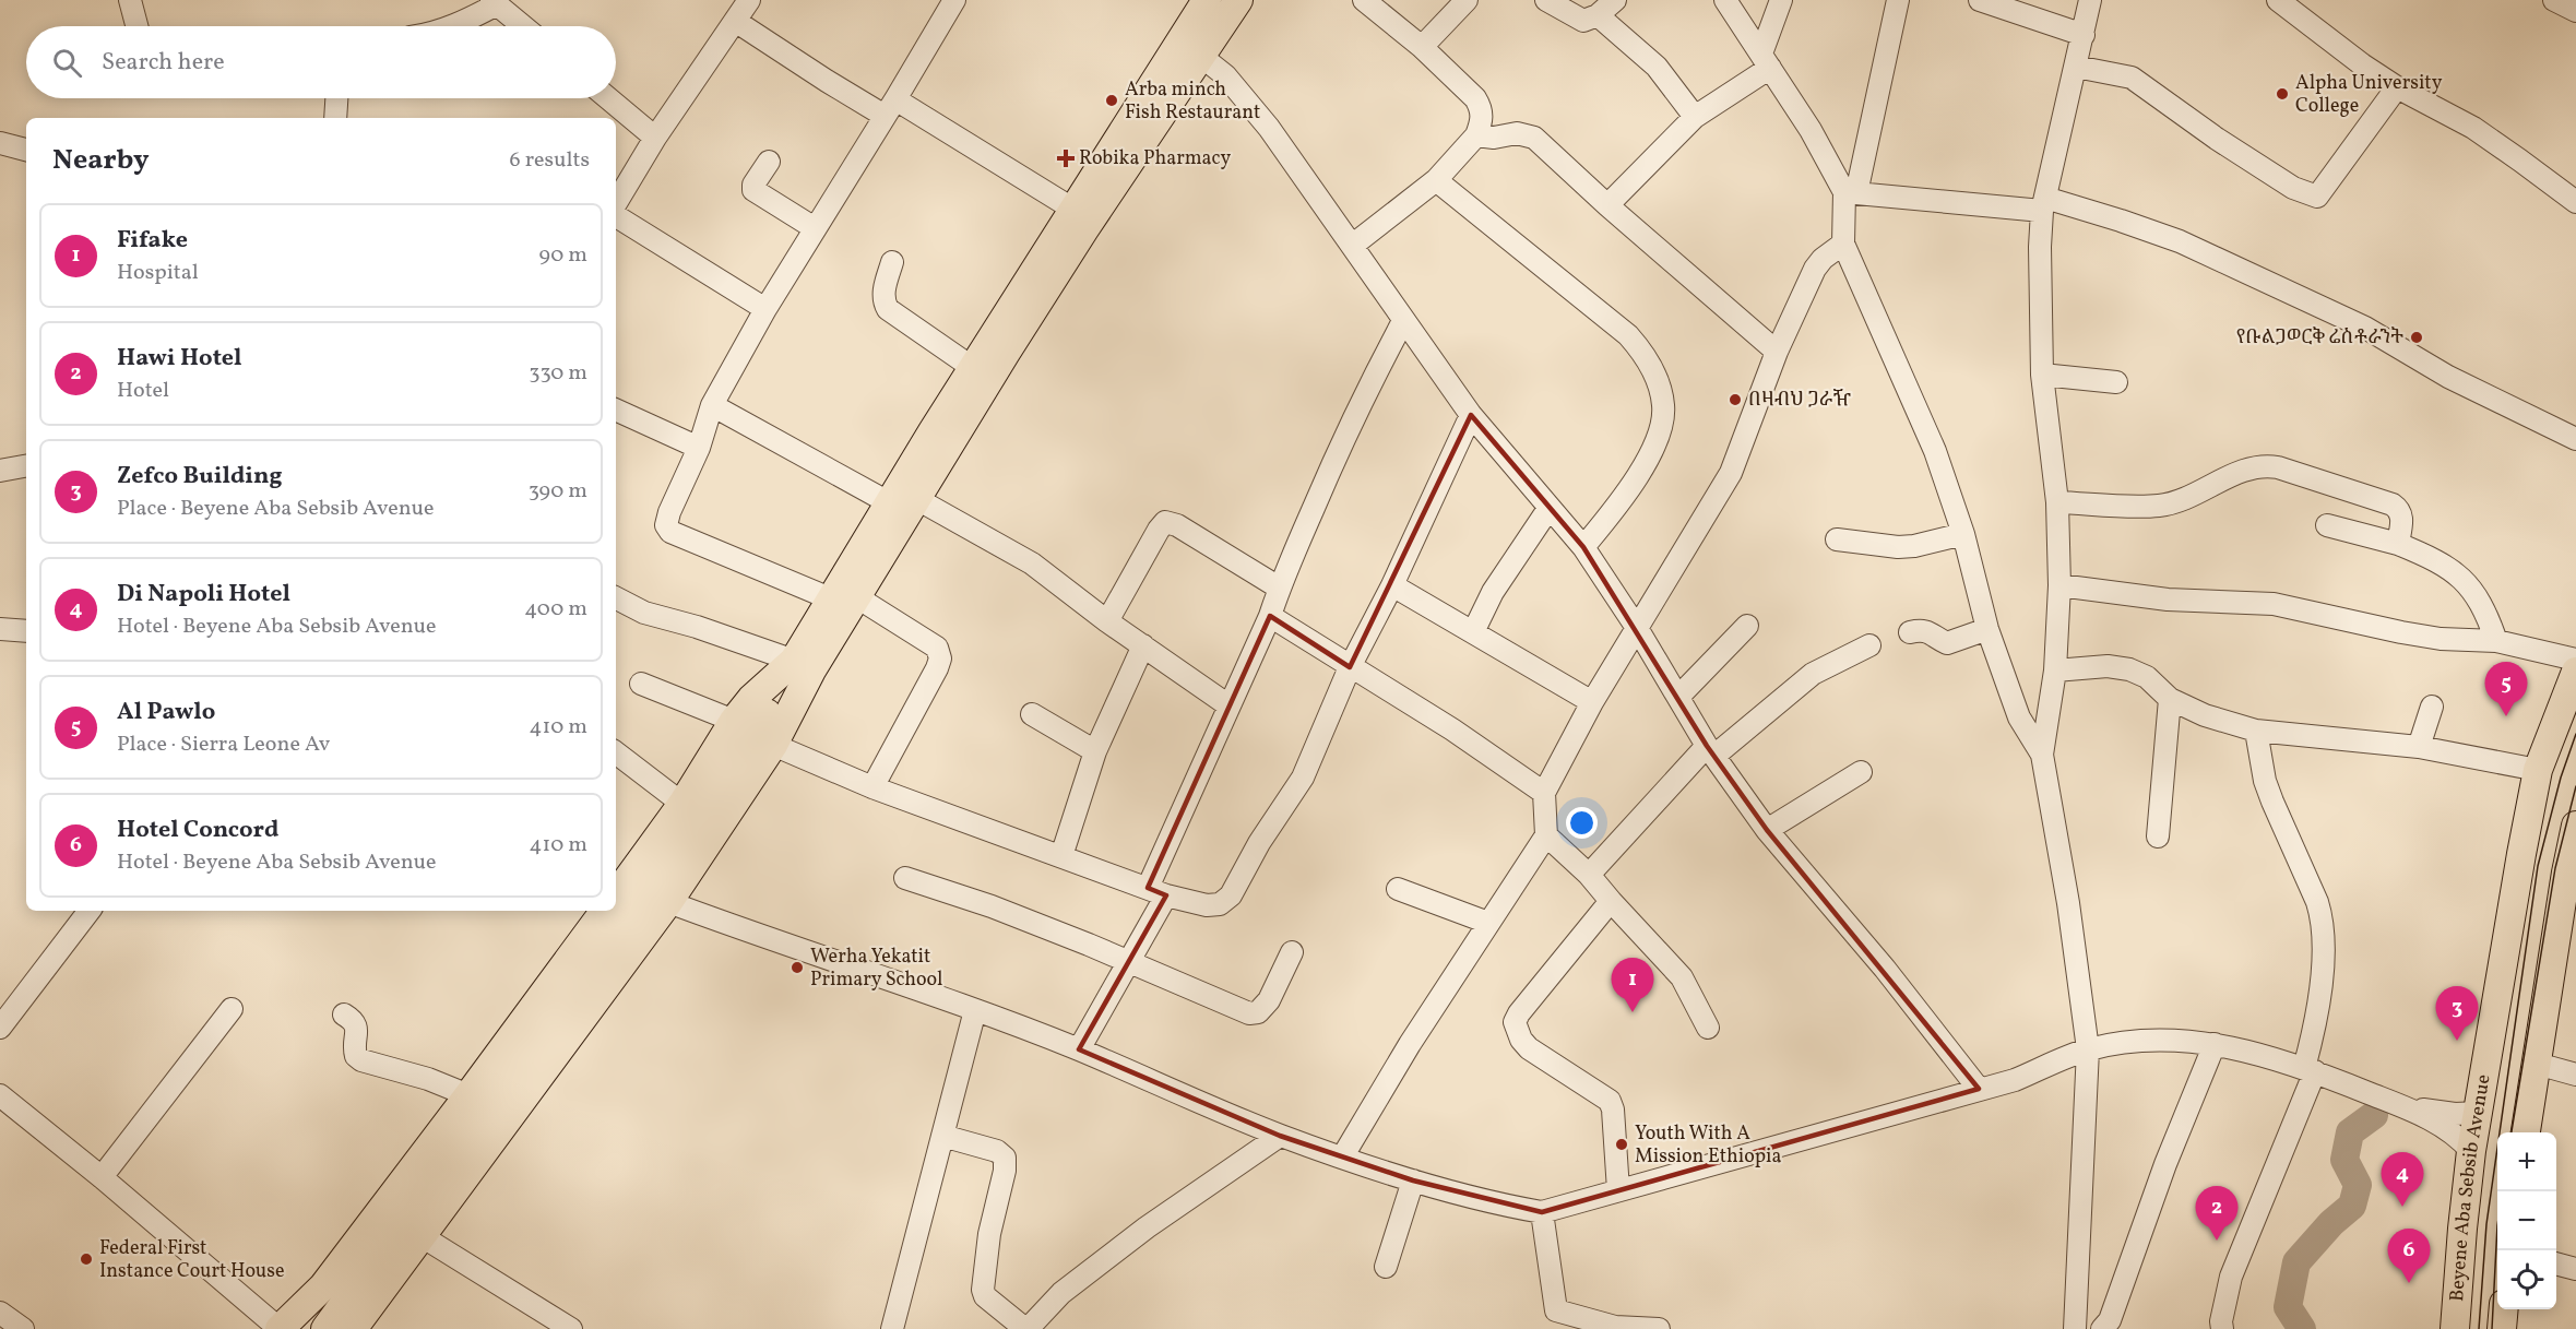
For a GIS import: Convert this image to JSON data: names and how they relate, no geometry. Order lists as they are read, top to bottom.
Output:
{
  "streets": {
    "main road": ["Beyene Aba Sebsib Avenue"]
  },
  "places": {
    "other": [
      "Alpha University College",
      "Arba minch Fish Restaurant",
      "የቡልጋወርቅ ሬስቶራንት",
      "በዛብህ ጋራዥ",
      "Werha Yekatit Primary School",
      "Youth With A Mission Ethiopia",
      "Federal First Instance Court House"
    ],
    "health": ["Robika Pharmacy"]
  },
  "page": {
    "search": "Search here",
    "heading": ["Nearby", "6 results"],
    "list": [
      {
        "mark": "1",
        "name": "Fifake",
        "note": "Hospital",
        "value": "90 m"
      },
      {
        "mark": "2",
        "name": "Hawi Hotel",
        "note": "Hotel",
        "value": "330 m"
      },
      {
        "mark": "3",
        "name": "Zefco Building",
        "note": "Place · Beyene Aba Sebsib Avenue",
        "value": "390 m"
      },
      {
        "mark": "4",
        "name": "Di Napoli Hotel",
        "note": "Hotel · Beyene Aba Sebsib Avenue",
        "value": "400 m"
      },
      {
        "mark": "5",
        "name": "Al Pawlo",
        "note": "Place · Sierra Leone Av",
        "value": "410 m"
      },
      {
        "mark": "6",
        "name": "Hotel Concord",
        "note": "Hotel · Beyene Aba Sebsib Avenue",
        "value": "410 m"
      }
    ],
    "pins": [
      "5",
      "1",
      "3",
      "4",
      "2",
      "6"
    ],
    "map_buttons": ["+", "−"]
  }
}
